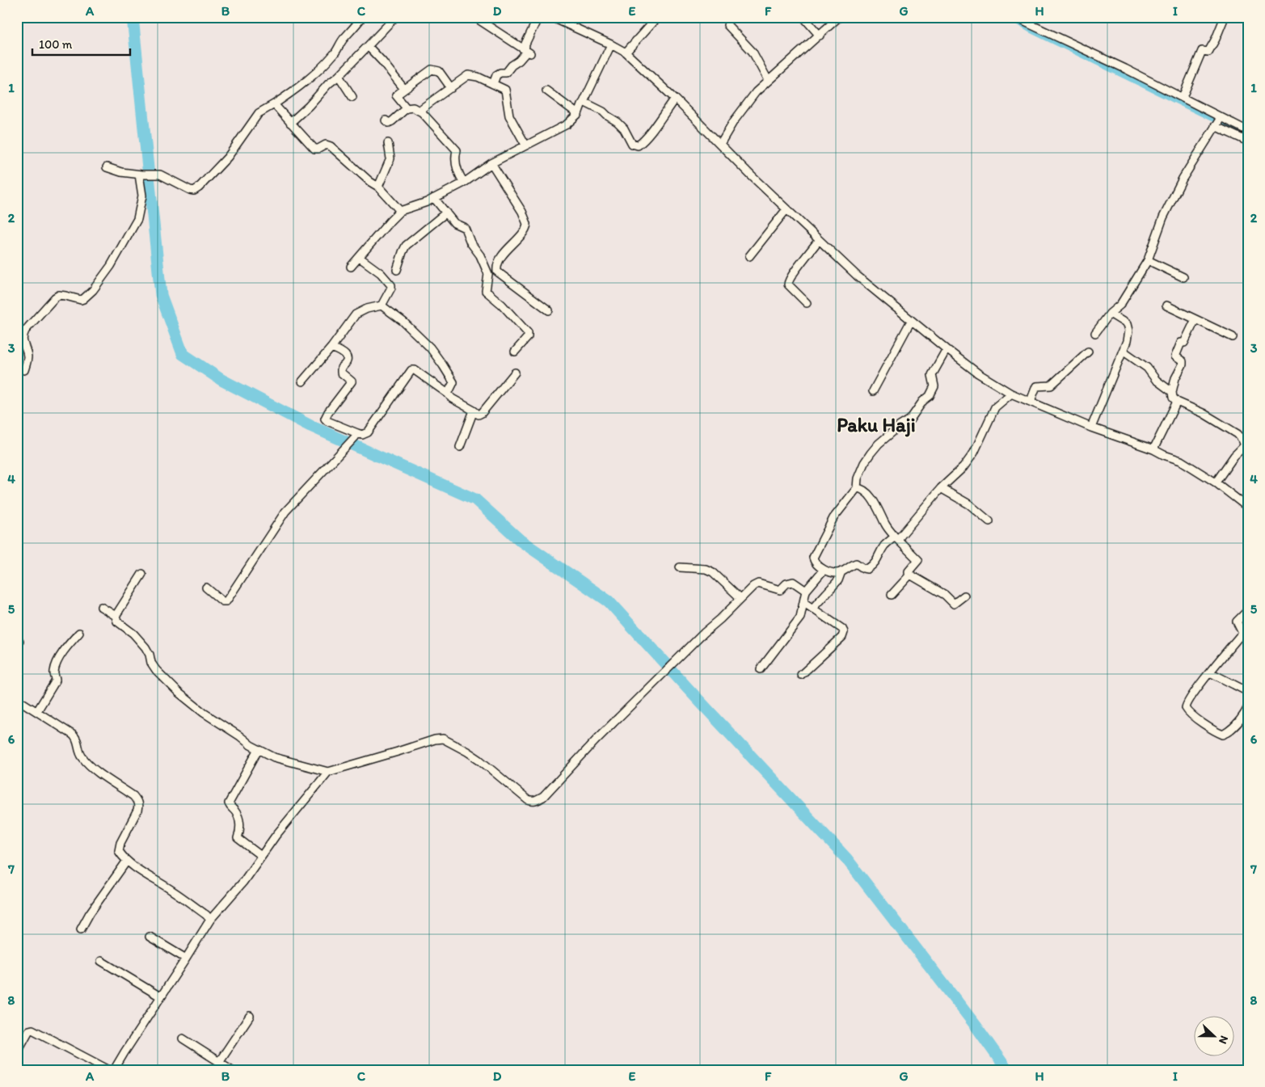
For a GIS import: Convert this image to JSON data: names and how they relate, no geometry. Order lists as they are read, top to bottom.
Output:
{
  "districts": ["Paku Haji"],
  "scale_bar": "100 m",
  "north": "right",
  "grid": {
    "columns": [
      "A",
      "B",
      "C",
      "D",
      "E",
      "F",
      "G",
      "H",
      "I"
    ],
    "rows": [
      "1",
      "2",
      "3",
      "4",
      "5",
      "6",
      "7",
      "8"
    ]
  }
}
